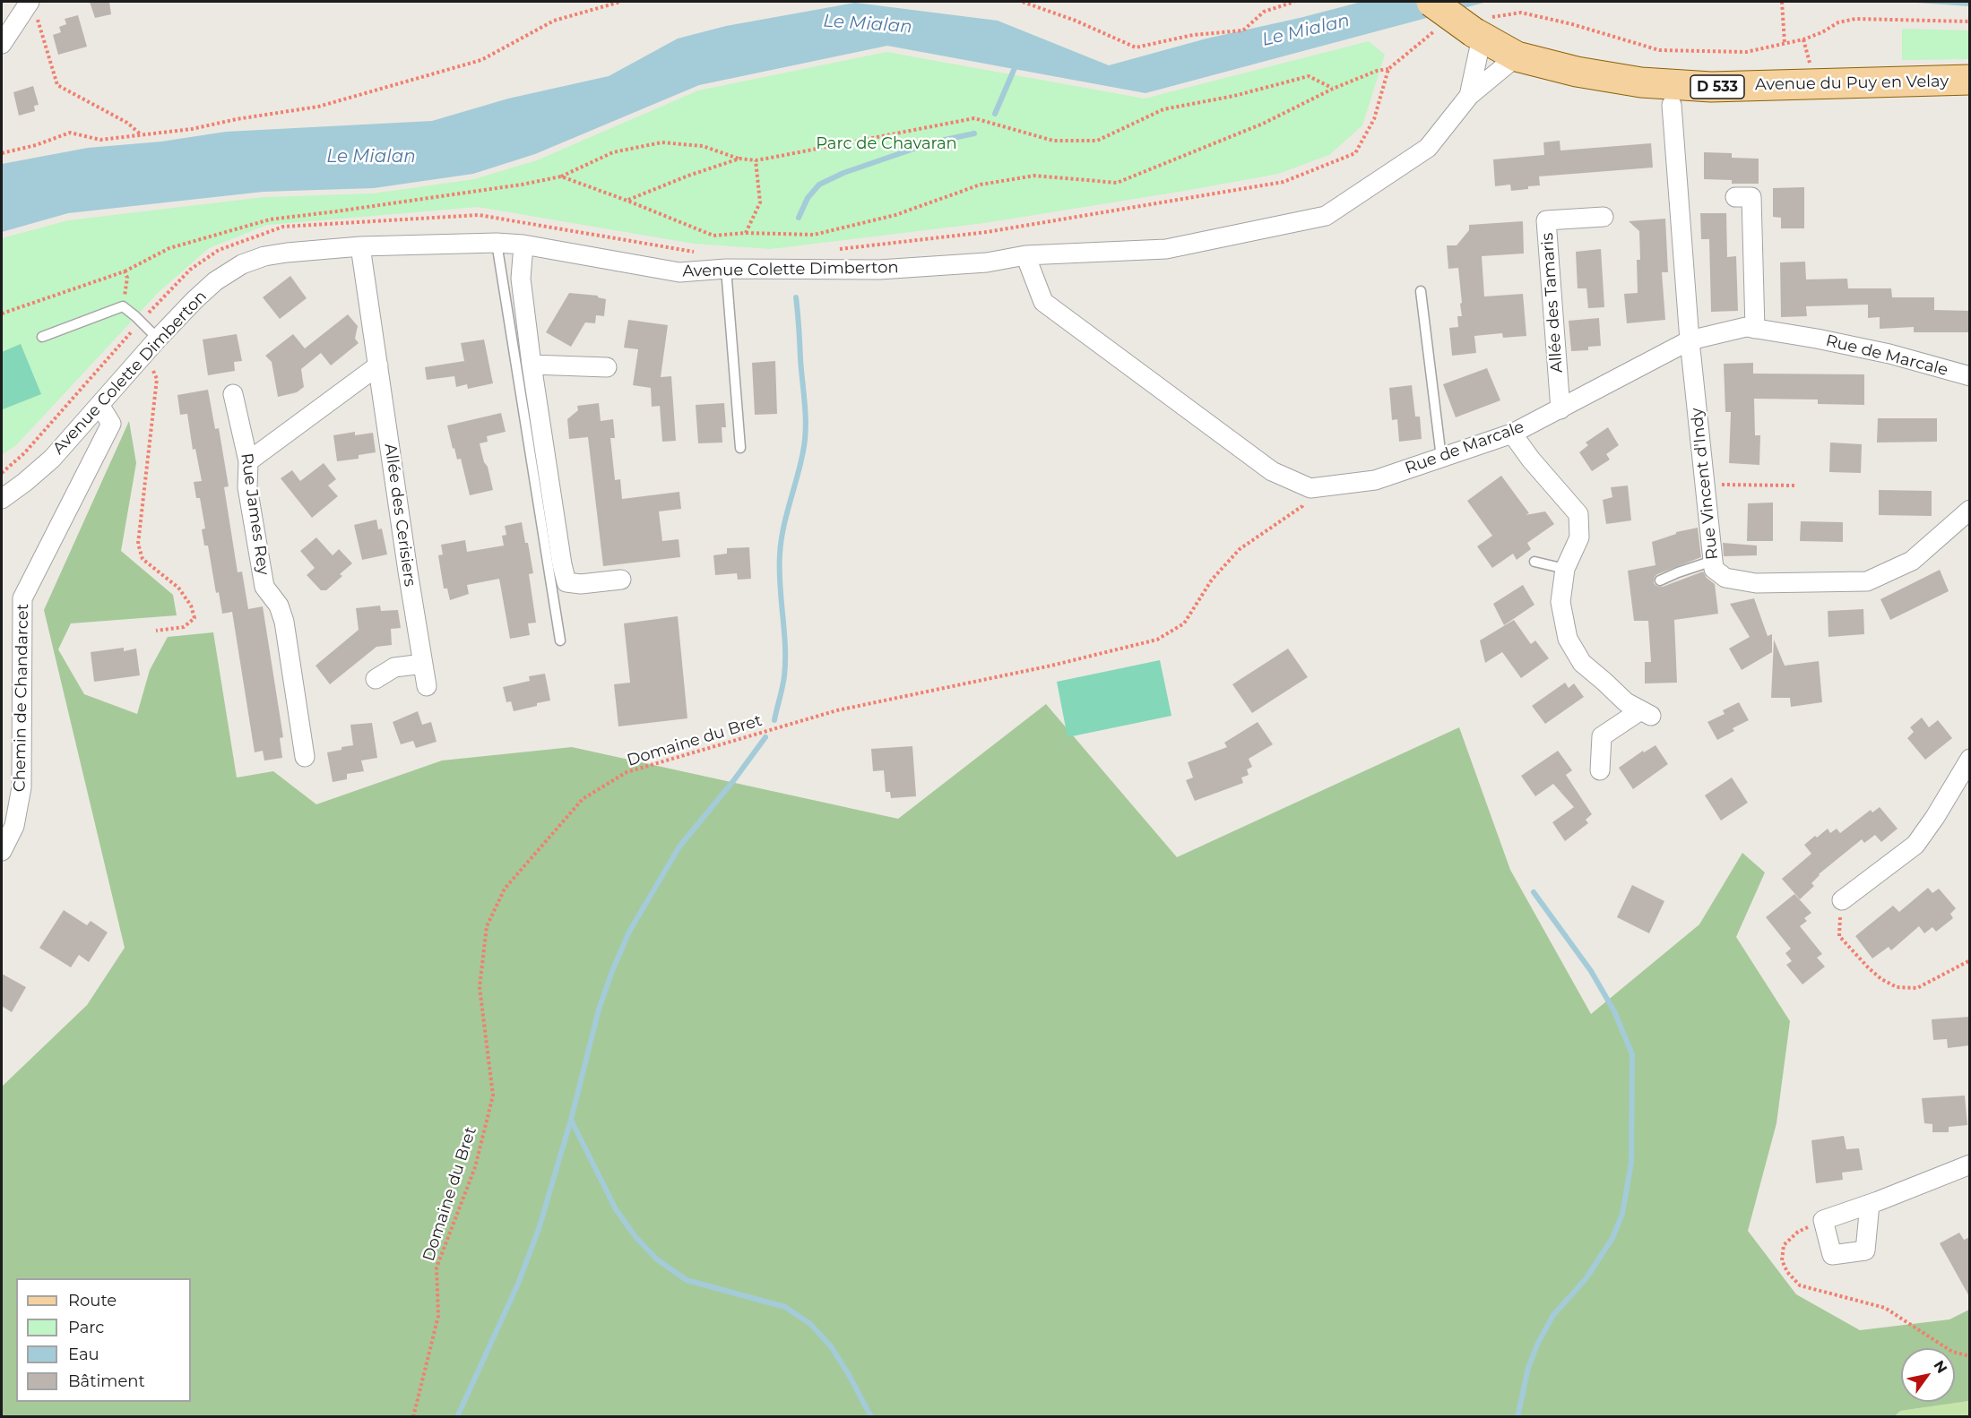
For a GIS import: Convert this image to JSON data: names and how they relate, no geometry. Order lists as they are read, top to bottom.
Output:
{
  "streets": {
    "main road": ["Avenue du Puy en Velay", "D 533"],
    "street": [
      "Avenue Colette Dimberton",
      "Allée des Tamaris",
      "Rue de Marcale",
      "Rue Vincent d'Indy",
      "Rue James Rey",
      "Allée des Cerisiers",
      "Chemin de Chandarcet"
    ],
    "path": ["Domaine du Bret"]
  },
  "crossings": [
    ["Avenue du Puy en Velay", "Avenue Colette Dimberton"],
    ["Avenue Colette Dimberton", "Rue de Marcale"],
    ["Avenue Colette Dimberton", "Allée des Cerisiers"],
    ["Avenue Colette Dimberton", "Chemin de Chandarcet"],
    ["Allée des Tamaris", "Rue de Marcale"],
    ["Rue de Marcale", "Rue Vincent d'Indy"],
    ["Rue de Marcale", "Domaine du Bret"]
  ],
  "water": ["Le Mialan"],
  "parks": ["Parc de Chavaran"],
  "legend": [
    "Route",
    "Parc",
    "Eau",
    "Bâtiment"
  ],
  "north": "top right"
}
